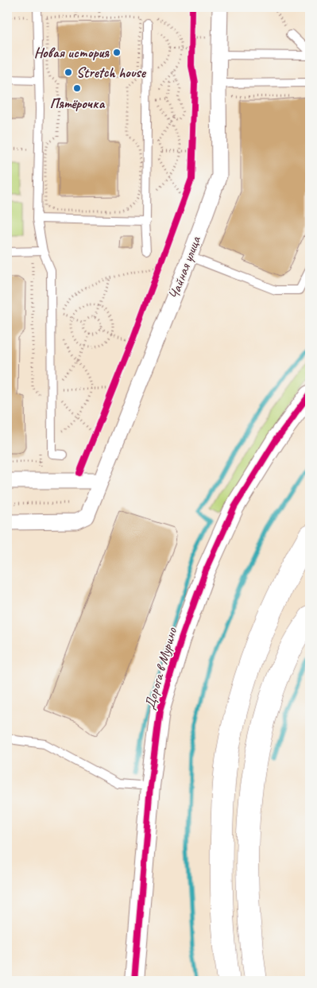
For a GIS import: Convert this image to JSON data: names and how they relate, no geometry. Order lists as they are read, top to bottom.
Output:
{
  "streets": {
    "street": ["Чайная улица", "Дорога в Мурино"]
  },
  "places": ["Новая история", "Stretch house", "Пятёрочка"]
}
